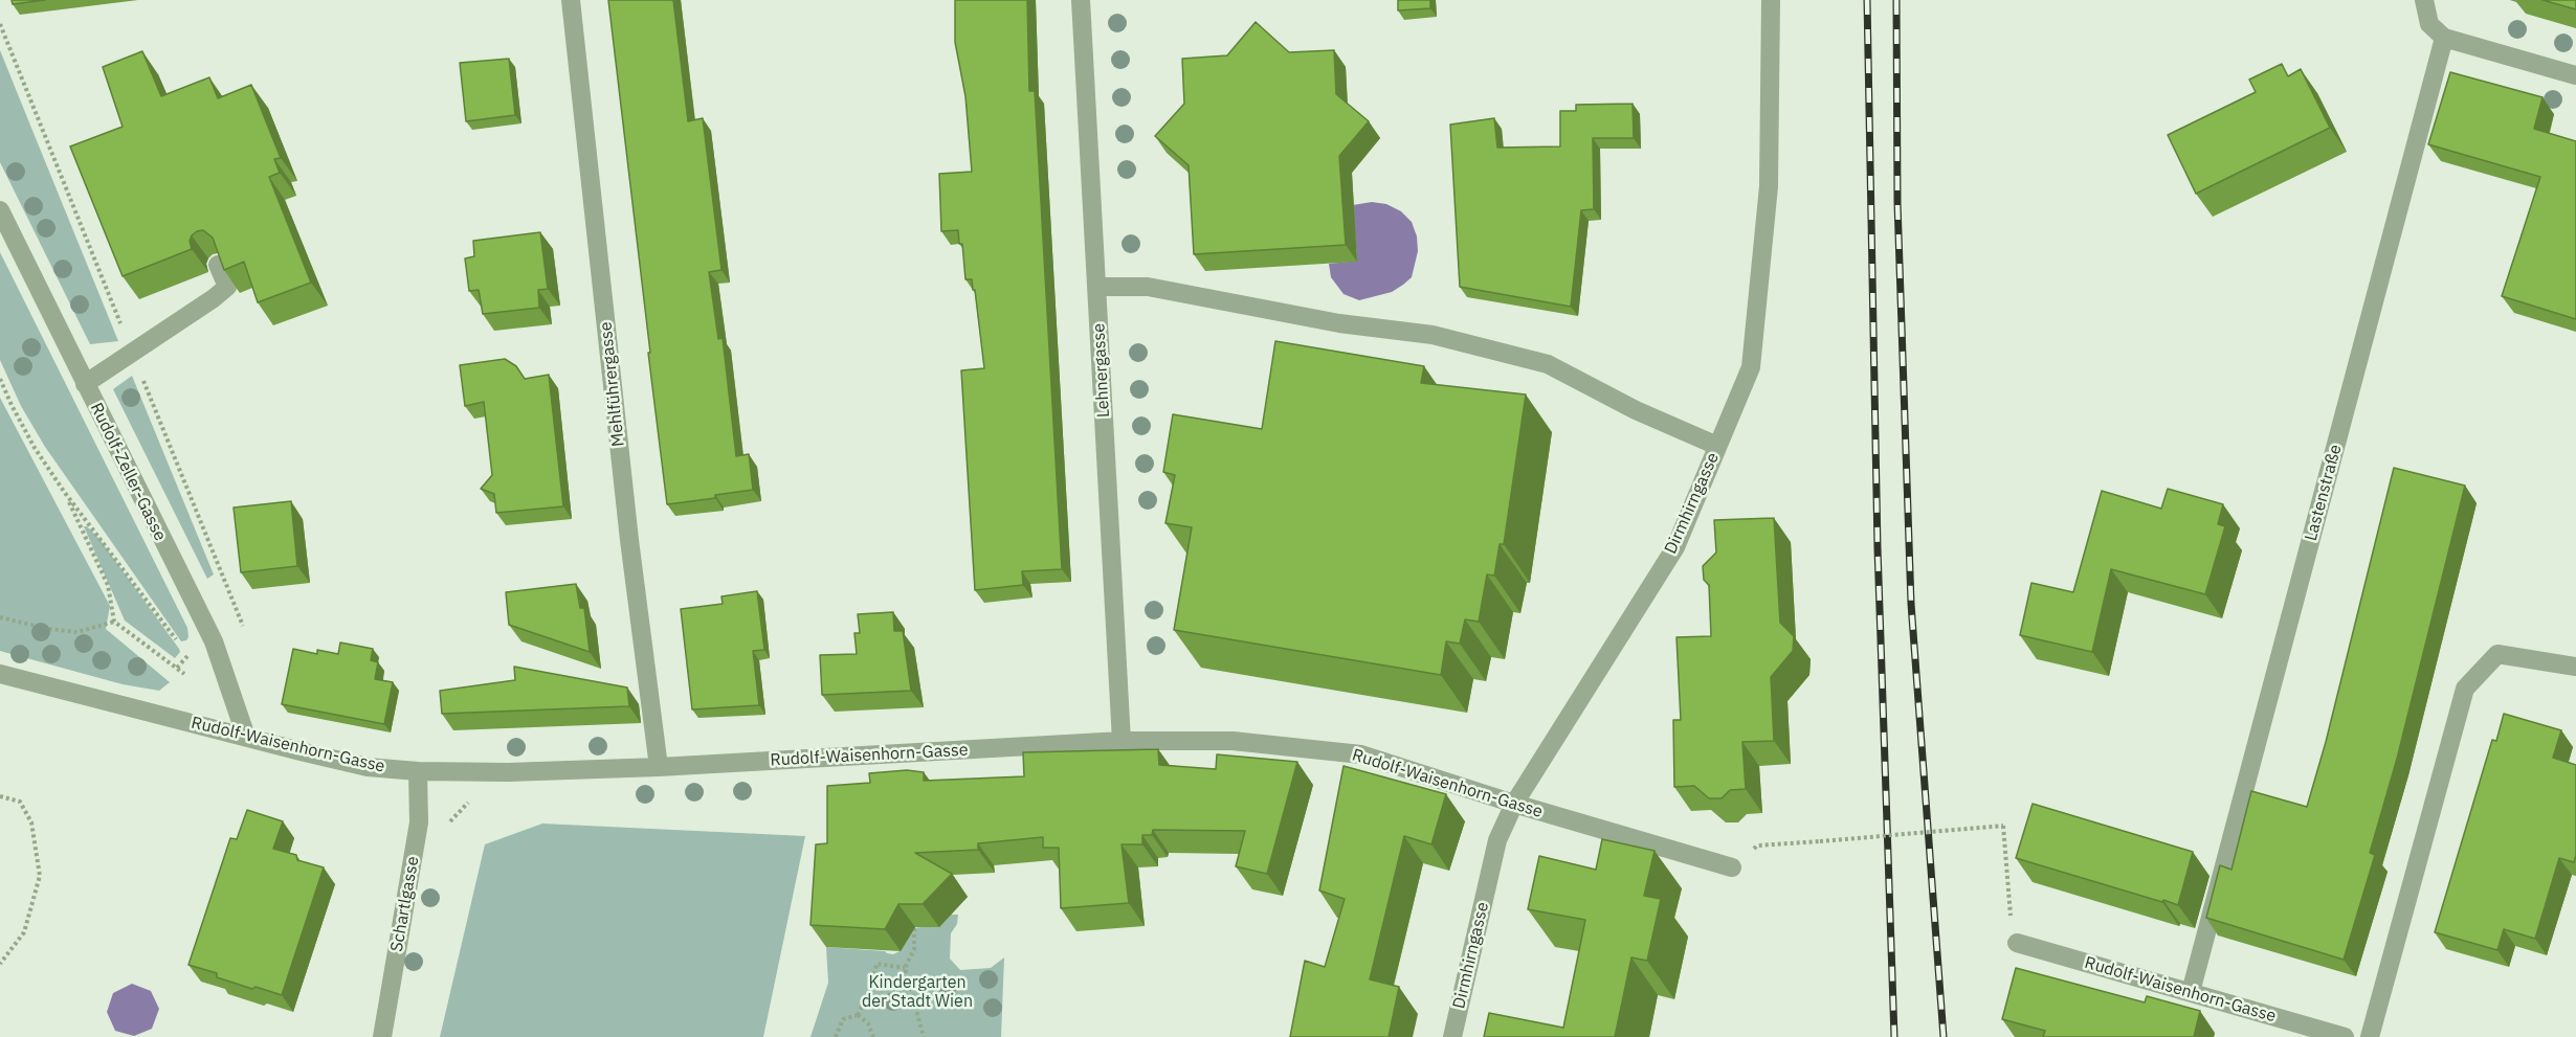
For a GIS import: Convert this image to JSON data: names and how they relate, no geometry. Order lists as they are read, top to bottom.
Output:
{
  "streets": {
    "street": [
      "Lehnergasse",
      "Mehlführergasse",
      "Rudolf-Zeller-Gasse",
      "Lastenstraße",
      "Dirmhirngasse",
      "Rudolf-Waisenhorn-Gasse",
      "Schartlgasse"
    ]
  },
  "crossings": [
    ["Lehnergasse", "Rudolf-Waisenhorn-Gasse"],
    ["Mehlführergasse", "Rudolf-Waisenhorn-Gasse"],
    ["Rudolf-Zeller-Gasse", "Rudolf-Waisenhorn-Gasse"],
    ["Lastenstraße", "Rudolf-Waisenhorn-Gasse"],
    ["Dirmhirngasse", "Rudolf-Waisenhorn-Gasse"],
    ["Rudolf-Waisenhorn-Gasse", "Schartlgasse"]
  ],
  "parks": ["Kindergarten der Stadt Wien"]
}
